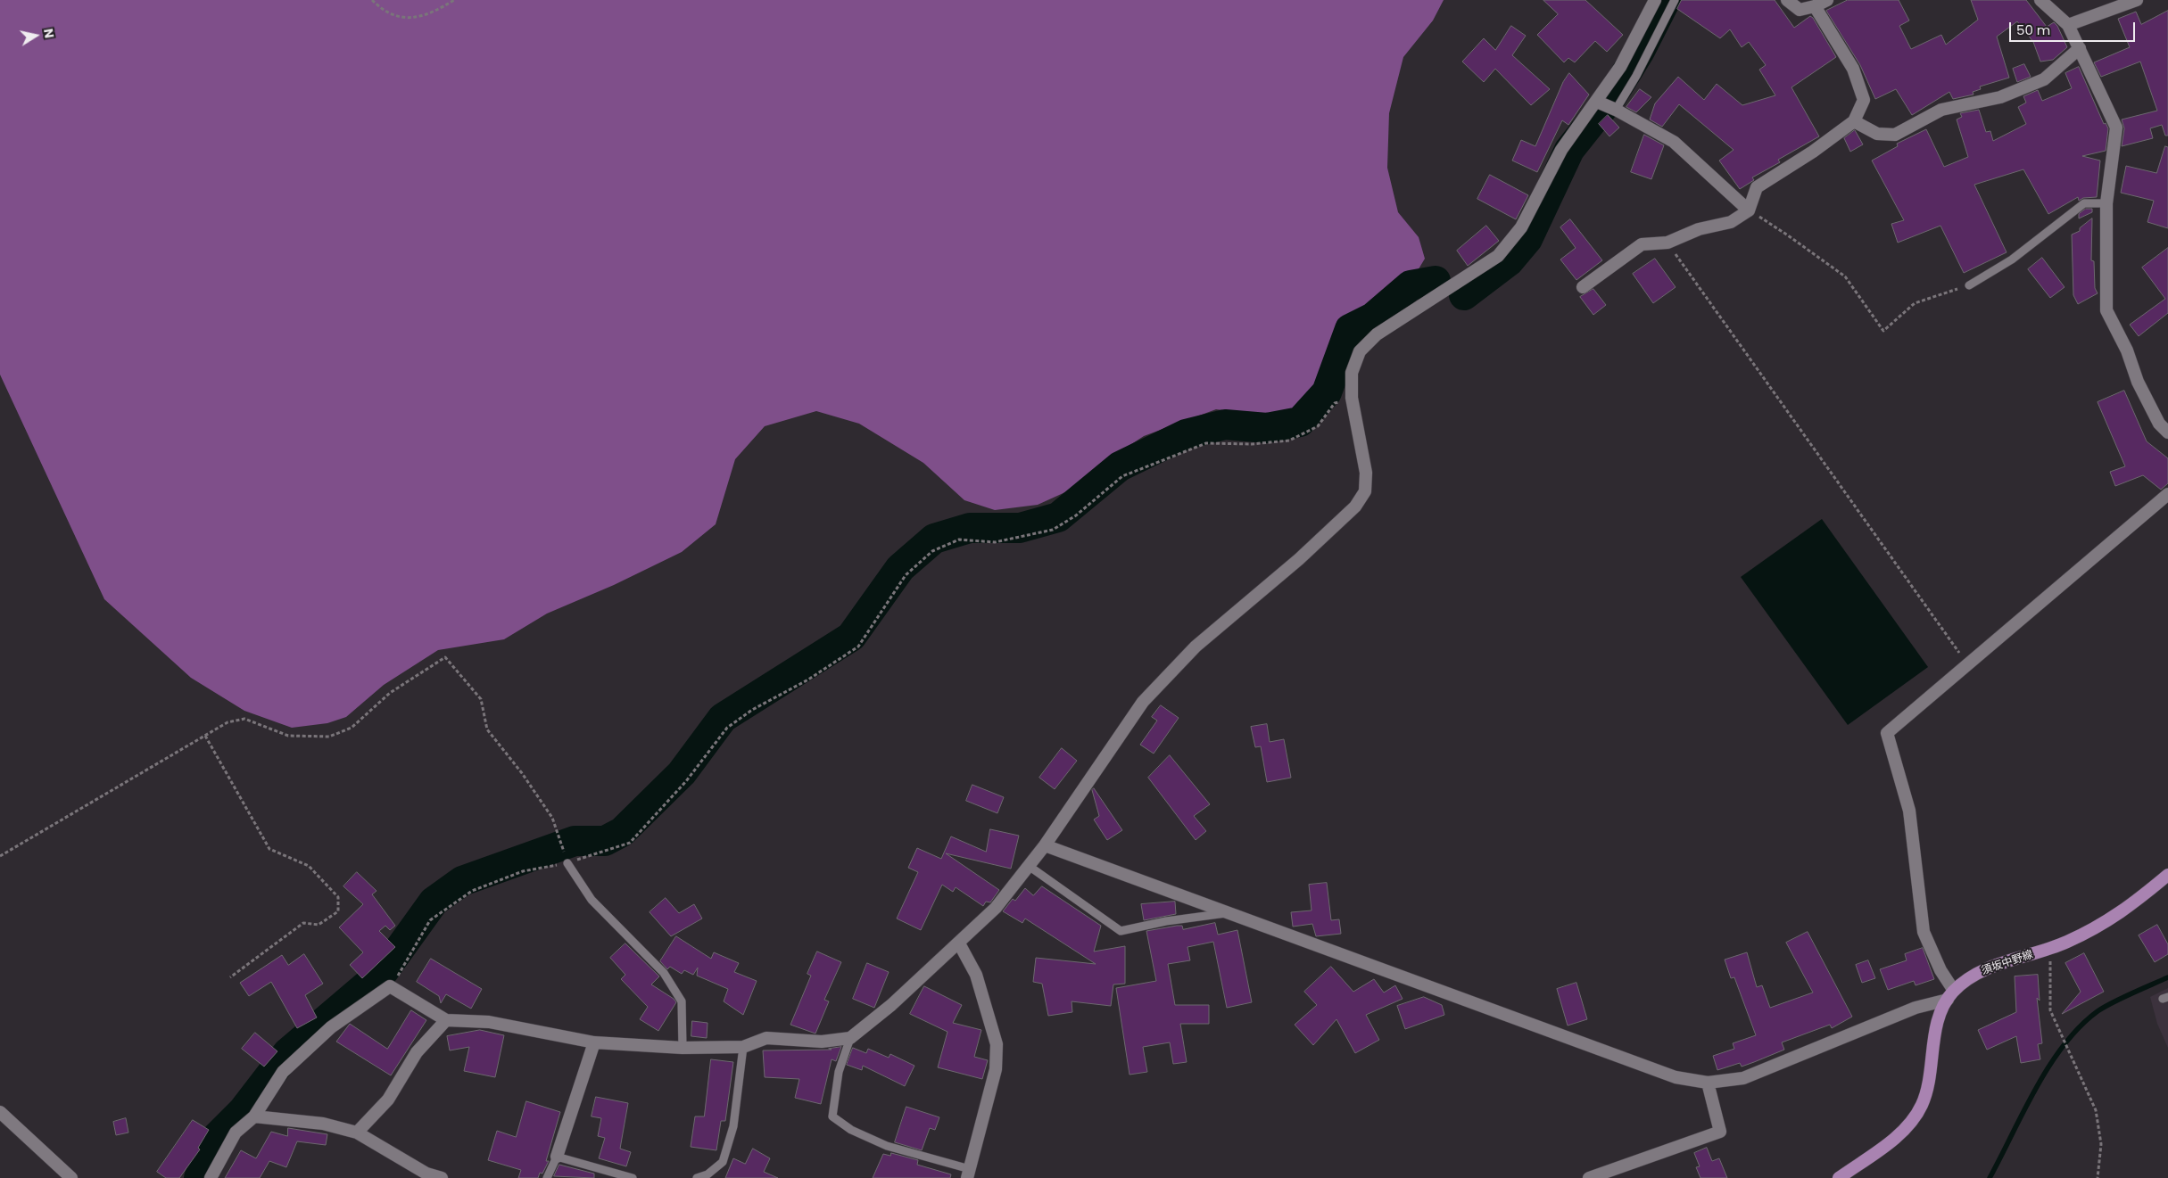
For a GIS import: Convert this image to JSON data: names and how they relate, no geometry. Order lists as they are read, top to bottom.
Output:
{
  "streets": {
    "main road": ["須坂中野線"]
  },
  "scale_bar": "50 m",
  "north": "right"
}
